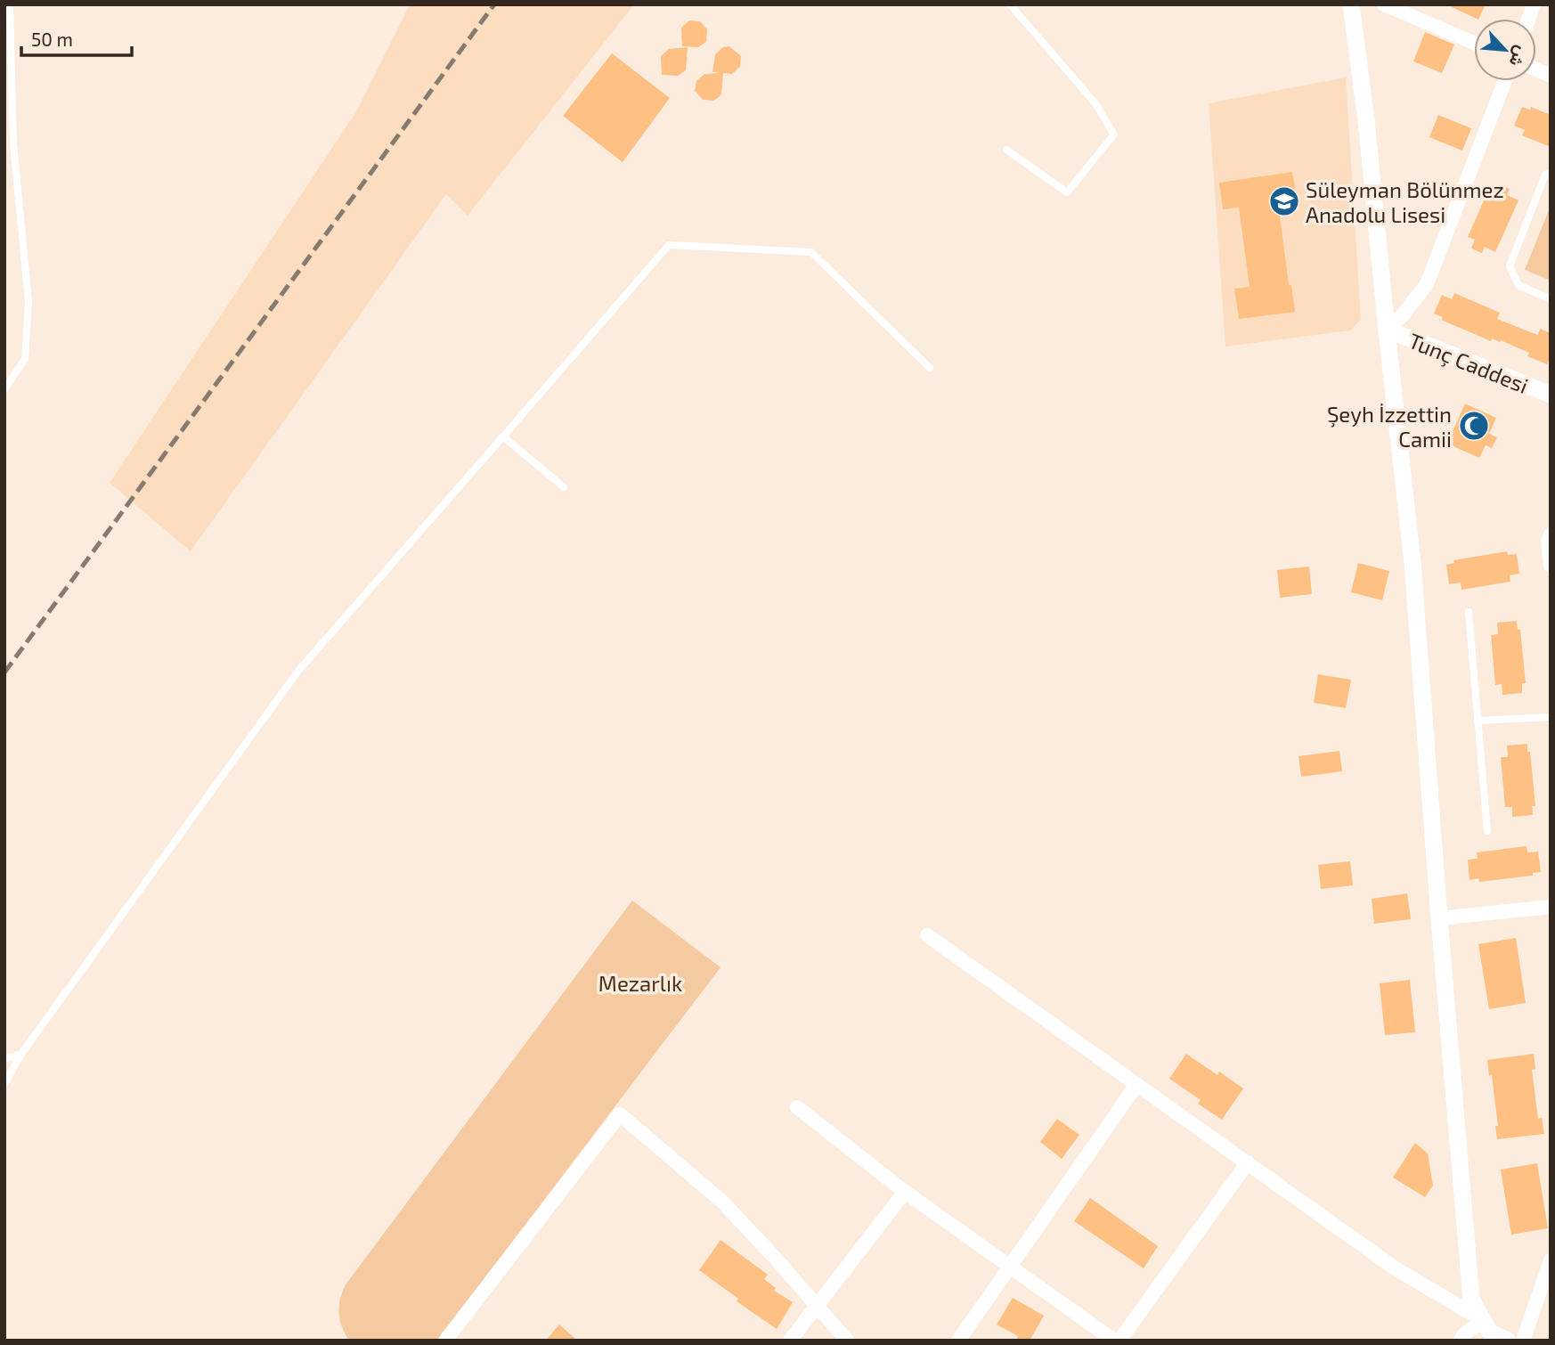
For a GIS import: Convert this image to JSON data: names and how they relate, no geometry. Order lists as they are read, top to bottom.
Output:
{
  "streets": {
    "street": ["Tunç Caddesi"]
  },
  "parks": ["Mezarlık"],
  "places": {
    "school or university": ["Süleyman Bölünmez Anadolu Lisesi"],
    "mosque": ["Şeyh İzzettin Camii"]
  },
  "scale_bar": "50 m",
  "north": "bottom right"
}
